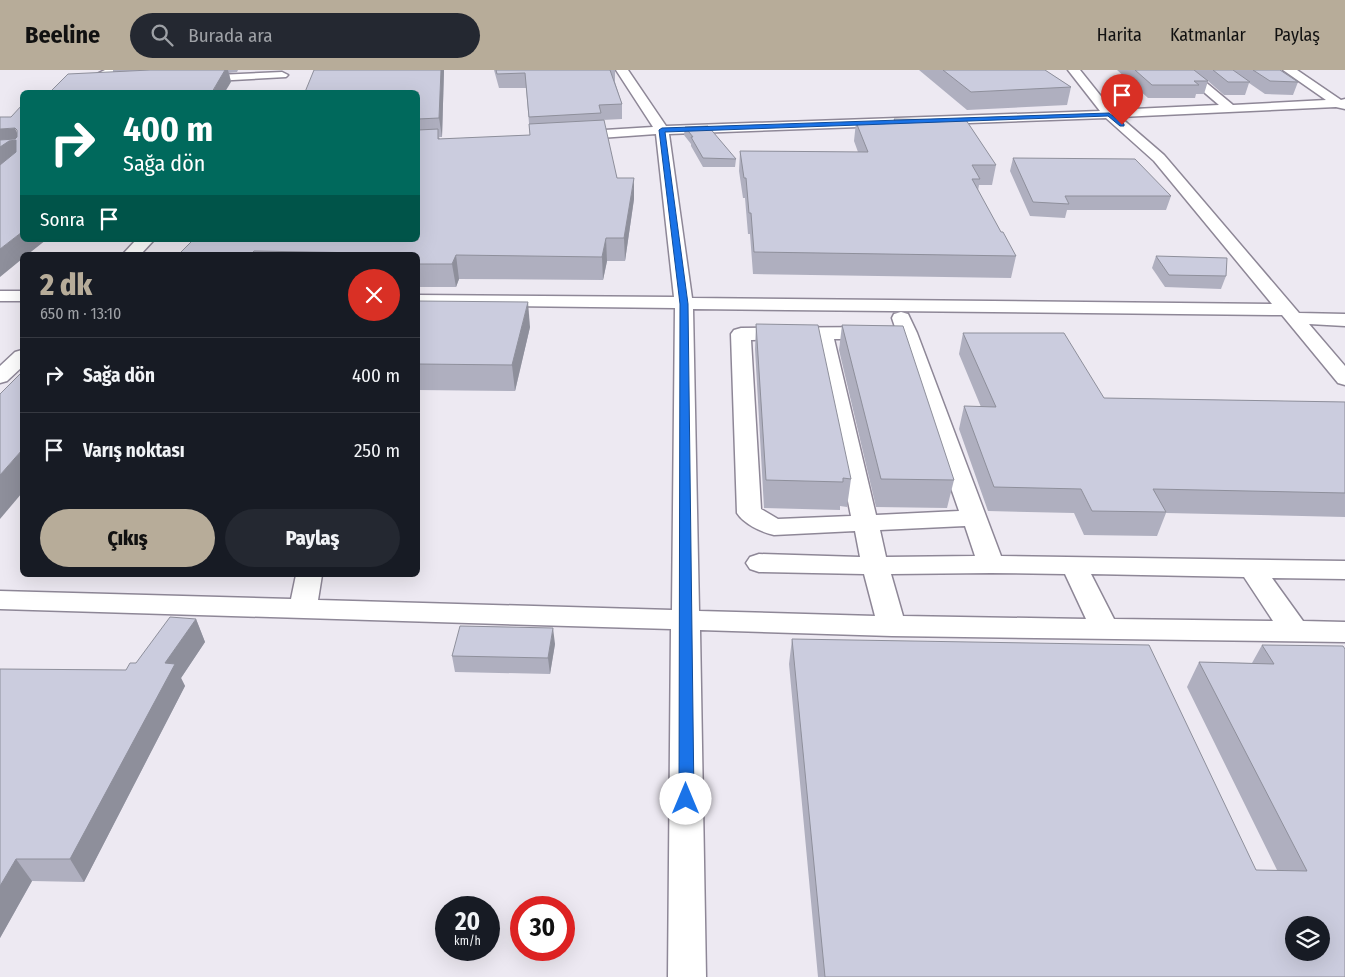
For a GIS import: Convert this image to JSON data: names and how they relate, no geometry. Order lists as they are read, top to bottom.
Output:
{
  "page": {
    "header": "Beeline",
    "search": "Burada ara",
    "nav": ["Harita", "Katmanlar", "Paylaş"],
    "turn": ["400 m", "Sağa dön"],
    "then": "Sonra",
    "heading": ["2 dk", "650 m · 13:10"],
    "list": [
      {
        "name": "Sağa dön",
        "value": "400 m"
      },
      {
        "name": "Varış noktası",
        "value": "250 m"
      }
    ],
    "buttons": ["Çıkış", "Paylaş"],
    "speed": "20 km/h",
    "limit": "30"
  }
}
